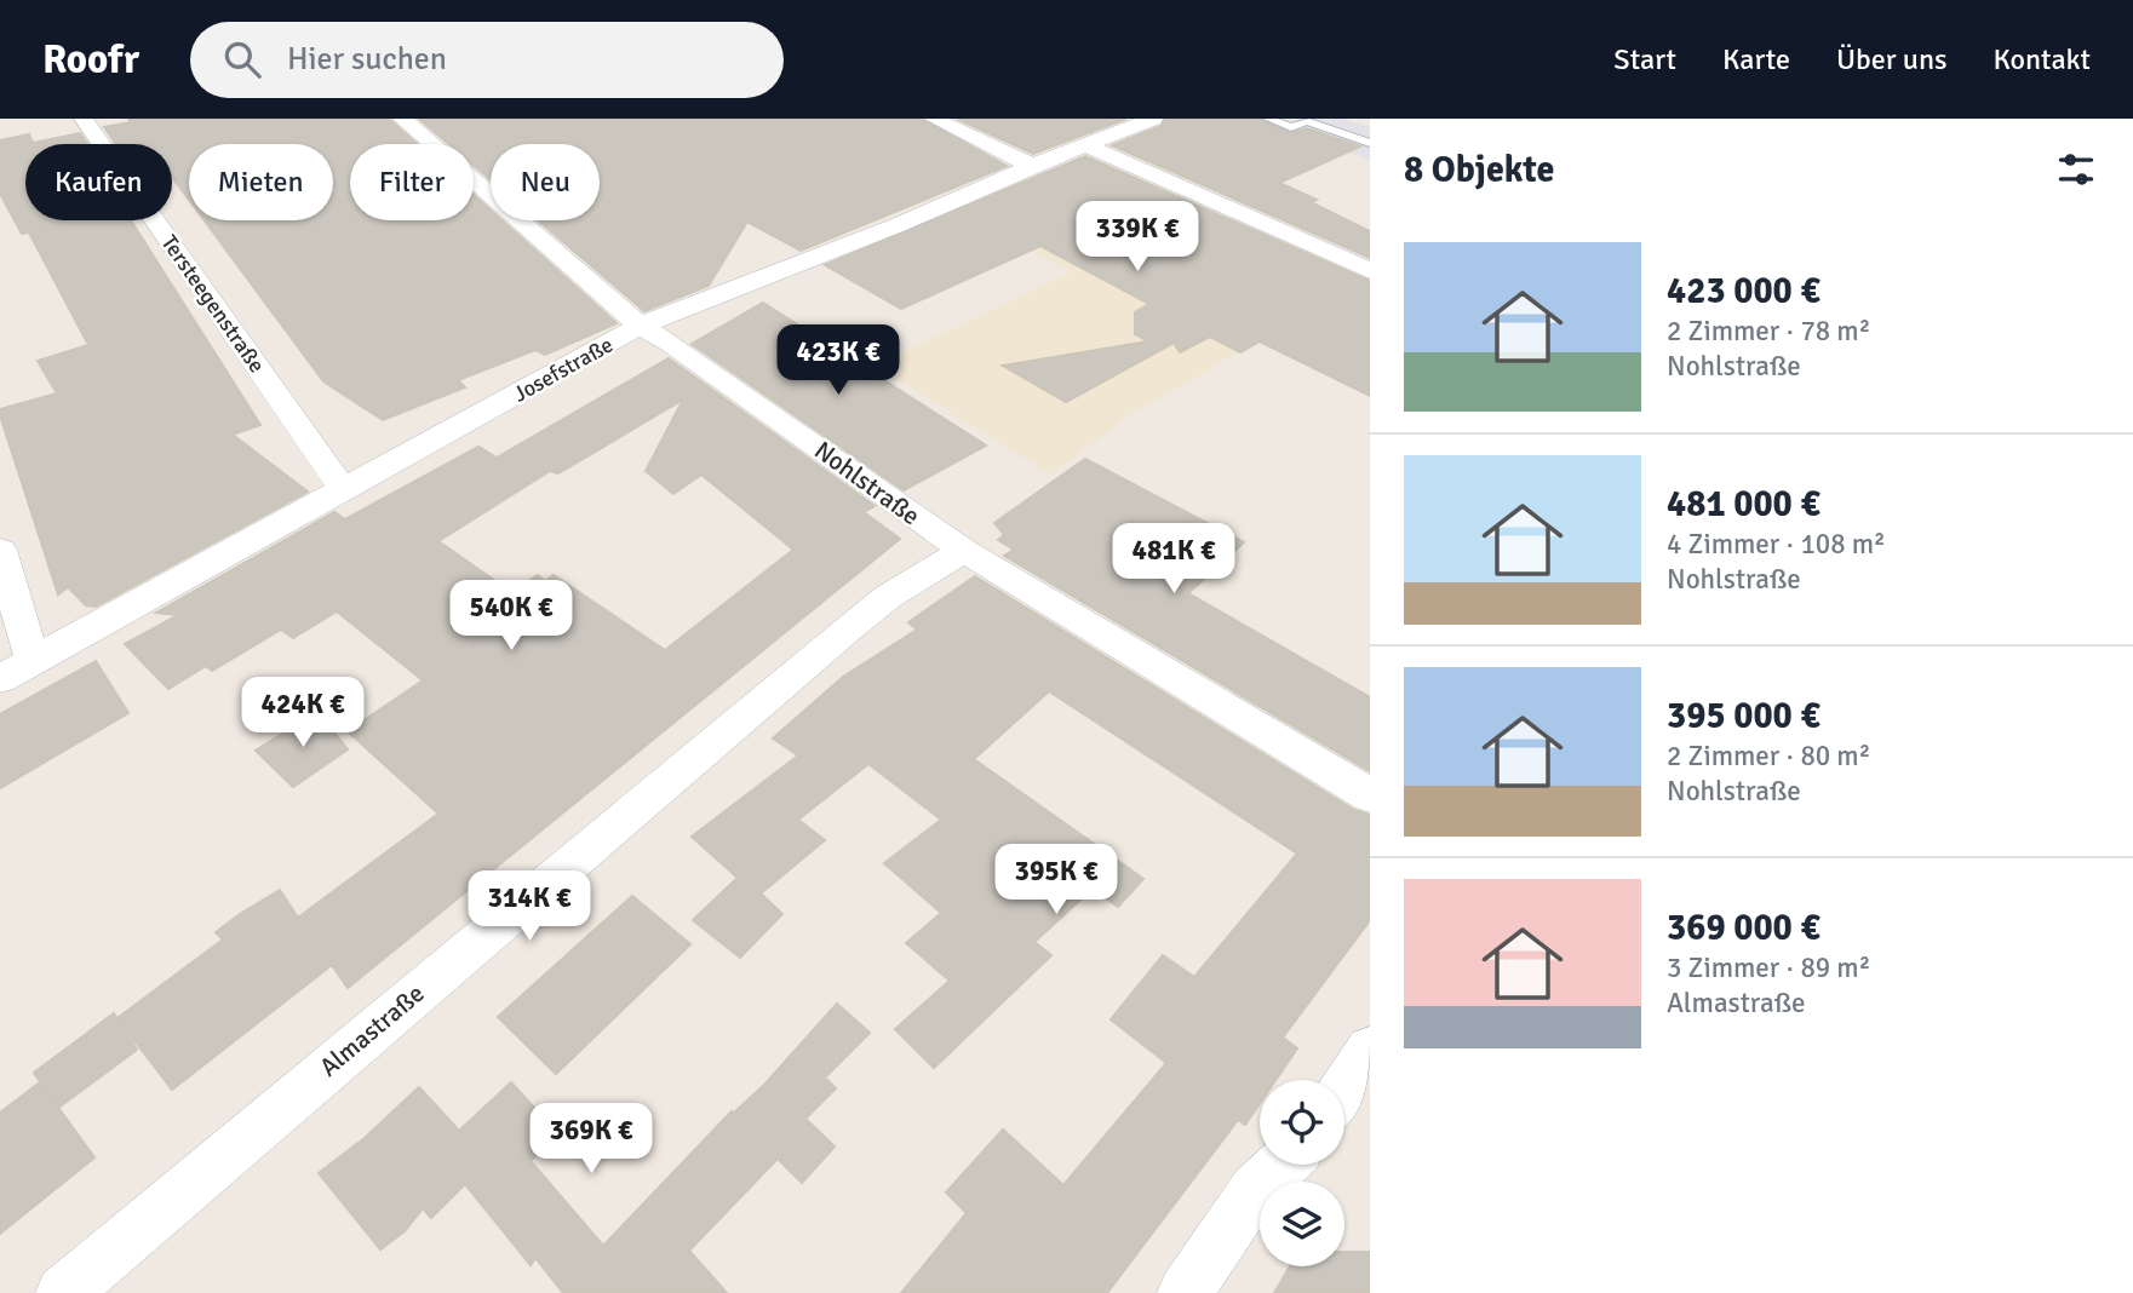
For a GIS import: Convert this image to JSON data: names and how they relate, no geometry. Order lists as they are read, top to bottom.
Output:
{
  "streets": {
    "street": [
      "Tersteegenstraße",
      "Josefstraße",
      "Nohlstraße",
      "Almastraße"
    ]
  },
  "crossings": [
    ["Tersteegenstraße", "Josefstraße"],
    ["Josefstraße", "Nohlstraße"],
    ["Nohlstraße", "Almastraße"]
  ],
  "page": {
    "header": "Roofr",
    "search": "Hier suchen",
    "nav": [
      "Start",
      "Karte",
      "Über uns",
      "Kontakt"
    ],
    "heading": "8 Objekte",
    "chip": [
      "Kaufen",
      "Mieten",
      "Filter",
      "Neu"
    ],
    "price": [
      "339K €",
      "423K €",
      "481K €",
      "540K €",
      "424K €",
      "395K €",
      "314K €",
      "369K €"
    ],
    "list": [
      {
        "name": "423 000 €",
        "note": "2 Zimmer · 78 m² · Nohlstraße"
      },
      {
        "name": "481 000 €",
        "note": "4 Zimmer · 108 m² · Nohlstraße"
      },
      {
        "name": "395 000 €",
        "note": "2 Zimmer · 80 m² · Nohlstraße"
      },
      {
        "name": "369 000 €",
        "note": "3 Zimmer · 89 m² · Almastraße"
      }
    ]
  }
}
